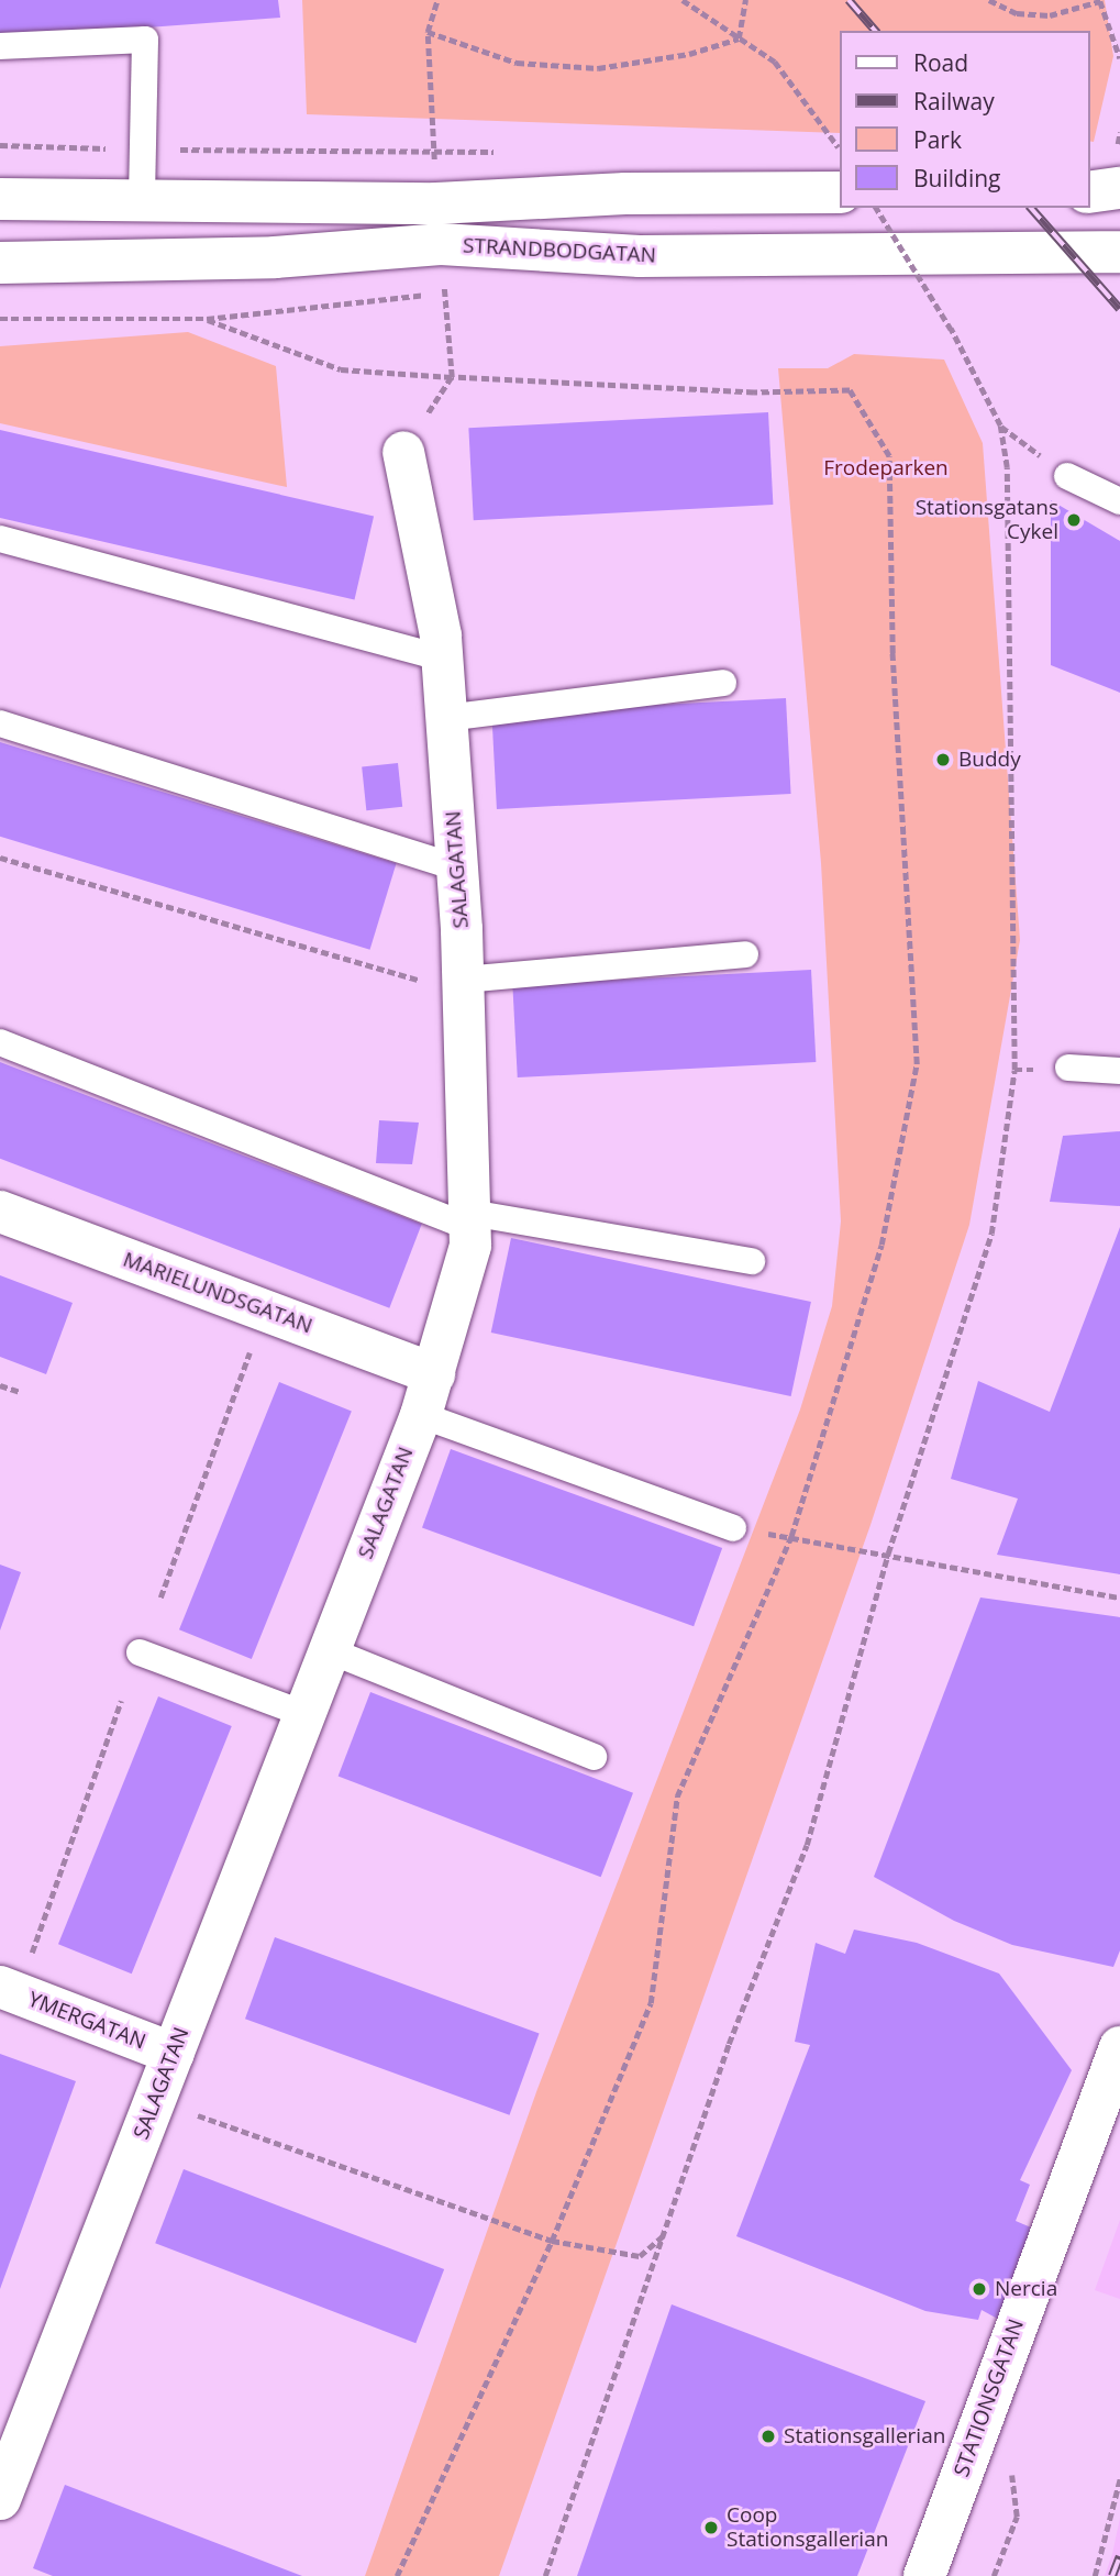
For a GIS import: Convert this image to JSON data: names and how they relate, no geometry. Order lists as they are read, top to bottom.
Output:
{
  "streets": {
    "street": [
      "STRANDBODGATAN",
      "SALAGATAN",
      "MARIELUNDSGATAN",
      "YMERGATAN",
      "STATIONSGATAN"
    ]
  },
  "crossings": [
    ["SALAGATAN", "MARIELUNDSGATAN"],
    ["SALAGATAN", "YMERGATAN"]
  ],
  "parks": ["Frodeparken"],
  "places": [
    "Stationsgatans Cykel",
    "Buddy",
    "Nercia",
    "Stationsgallerian",
    "Coop Stationsgallerian"
  ],
  "legend": [
    "Road",
    "Railway",
    "Park",
    "Building"
  ]
}
